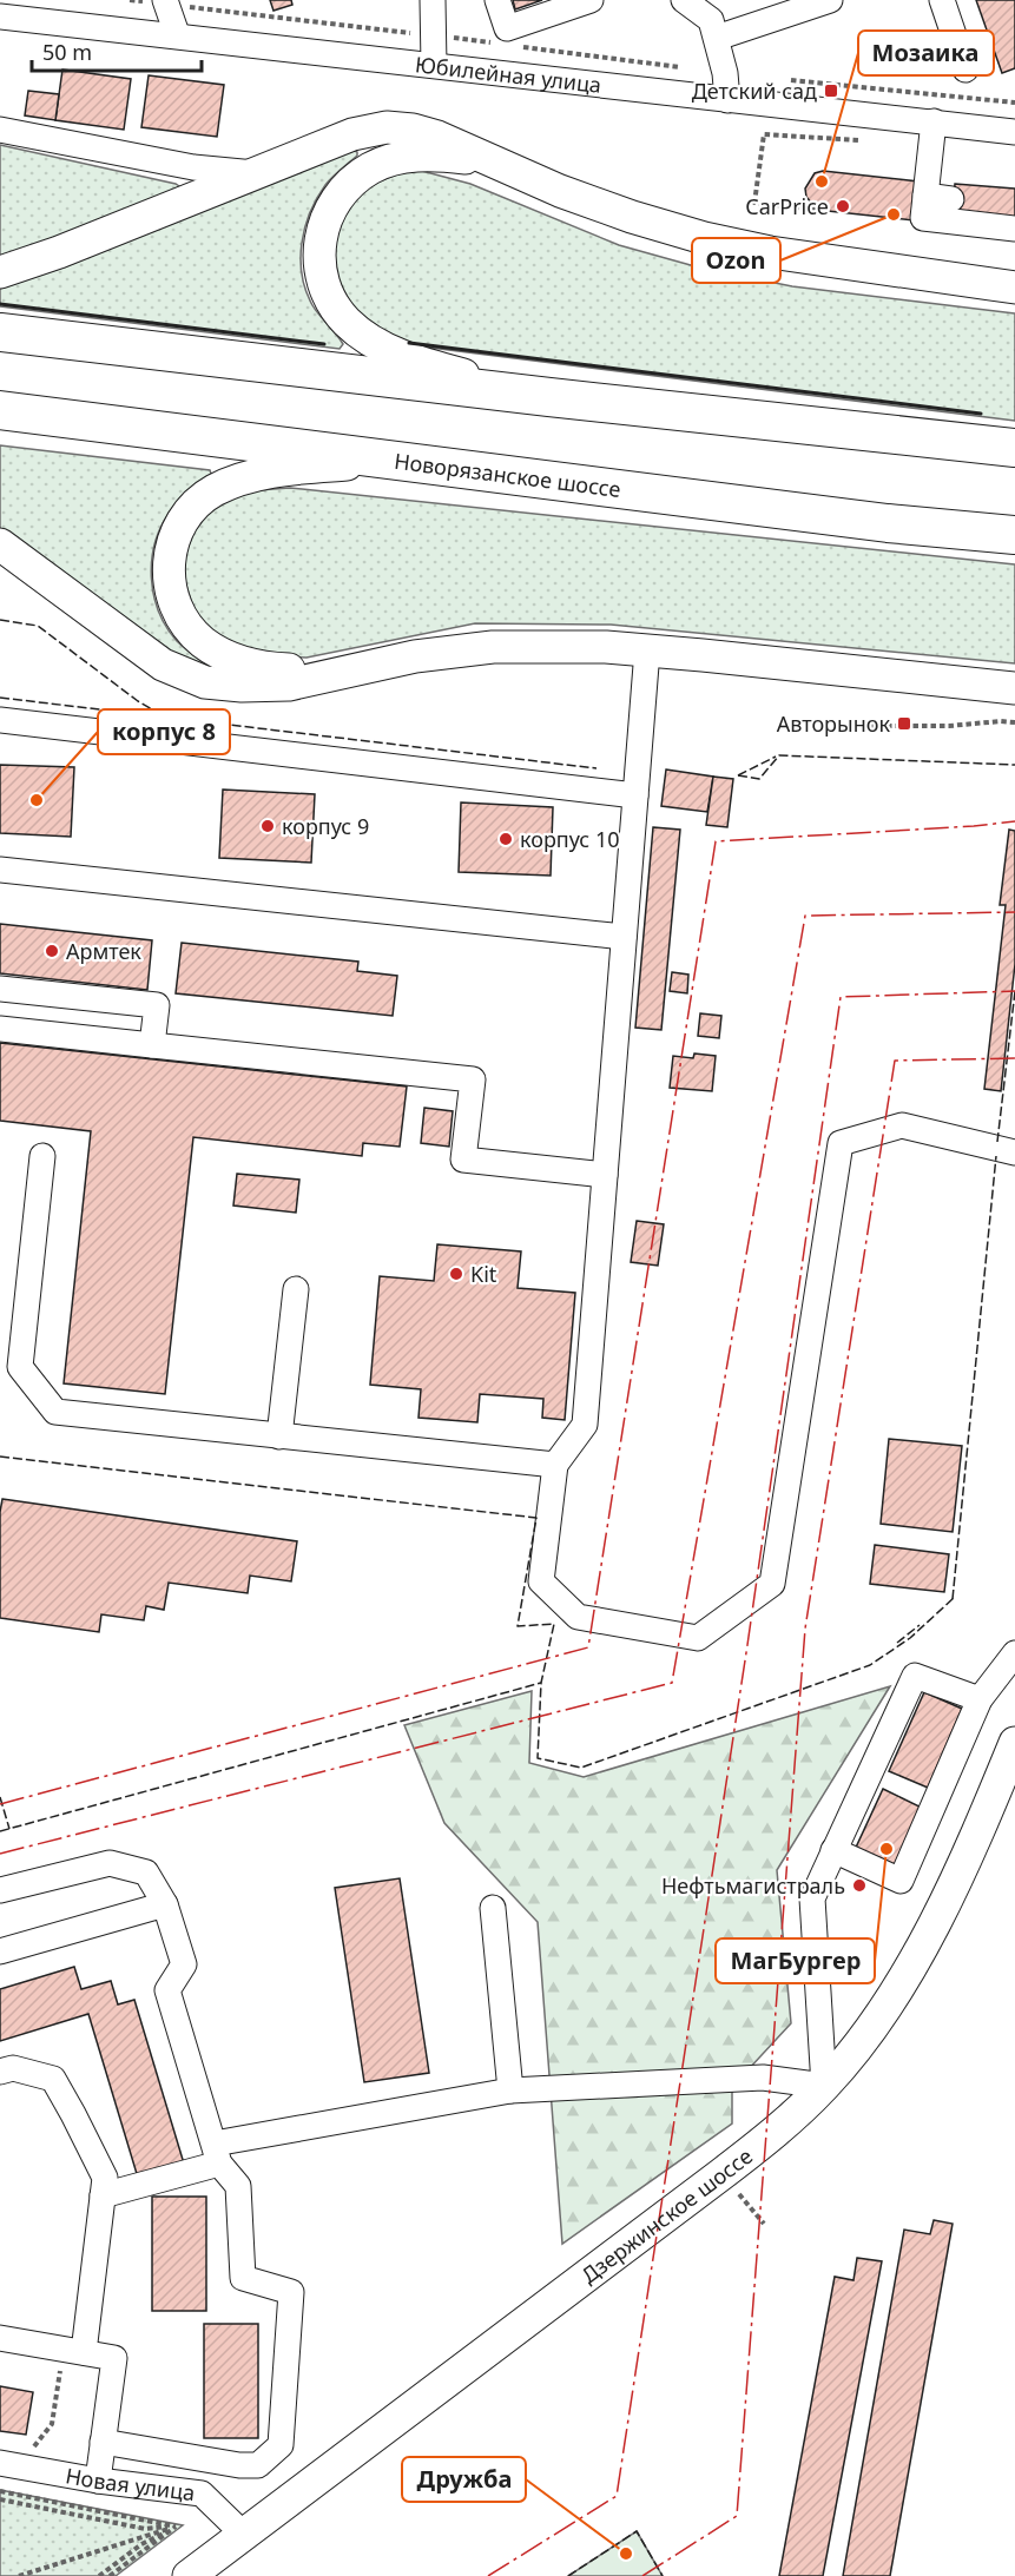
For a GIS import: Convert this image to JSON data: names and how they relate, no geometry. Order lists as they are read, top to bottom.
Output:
{
  "streets": {
    "highway": ["Новорязанское шоссе"],
    "main road": ["Дзержинское шоссе"],
    "street": ["Юбилейная улица", "Новая улица"]
  },
  "crossings": [
    ["Дзержинское шоссе", "Новая улица"]
  ],
  "places": {
    "transit": ["Детский сад", "Авторынок"],
    "other": [
      "Мозаика",
      "CarPrice",
      "Ozon",
      "корпус 8",
      "корпус 9",
      "корпус 10",
      "Армтек",
      "Kit",
      "МагБургер",
      "Нефтьмагистраль",
      "Дружба"
    ]
  },
  "scale_bar": "50 m"
}
